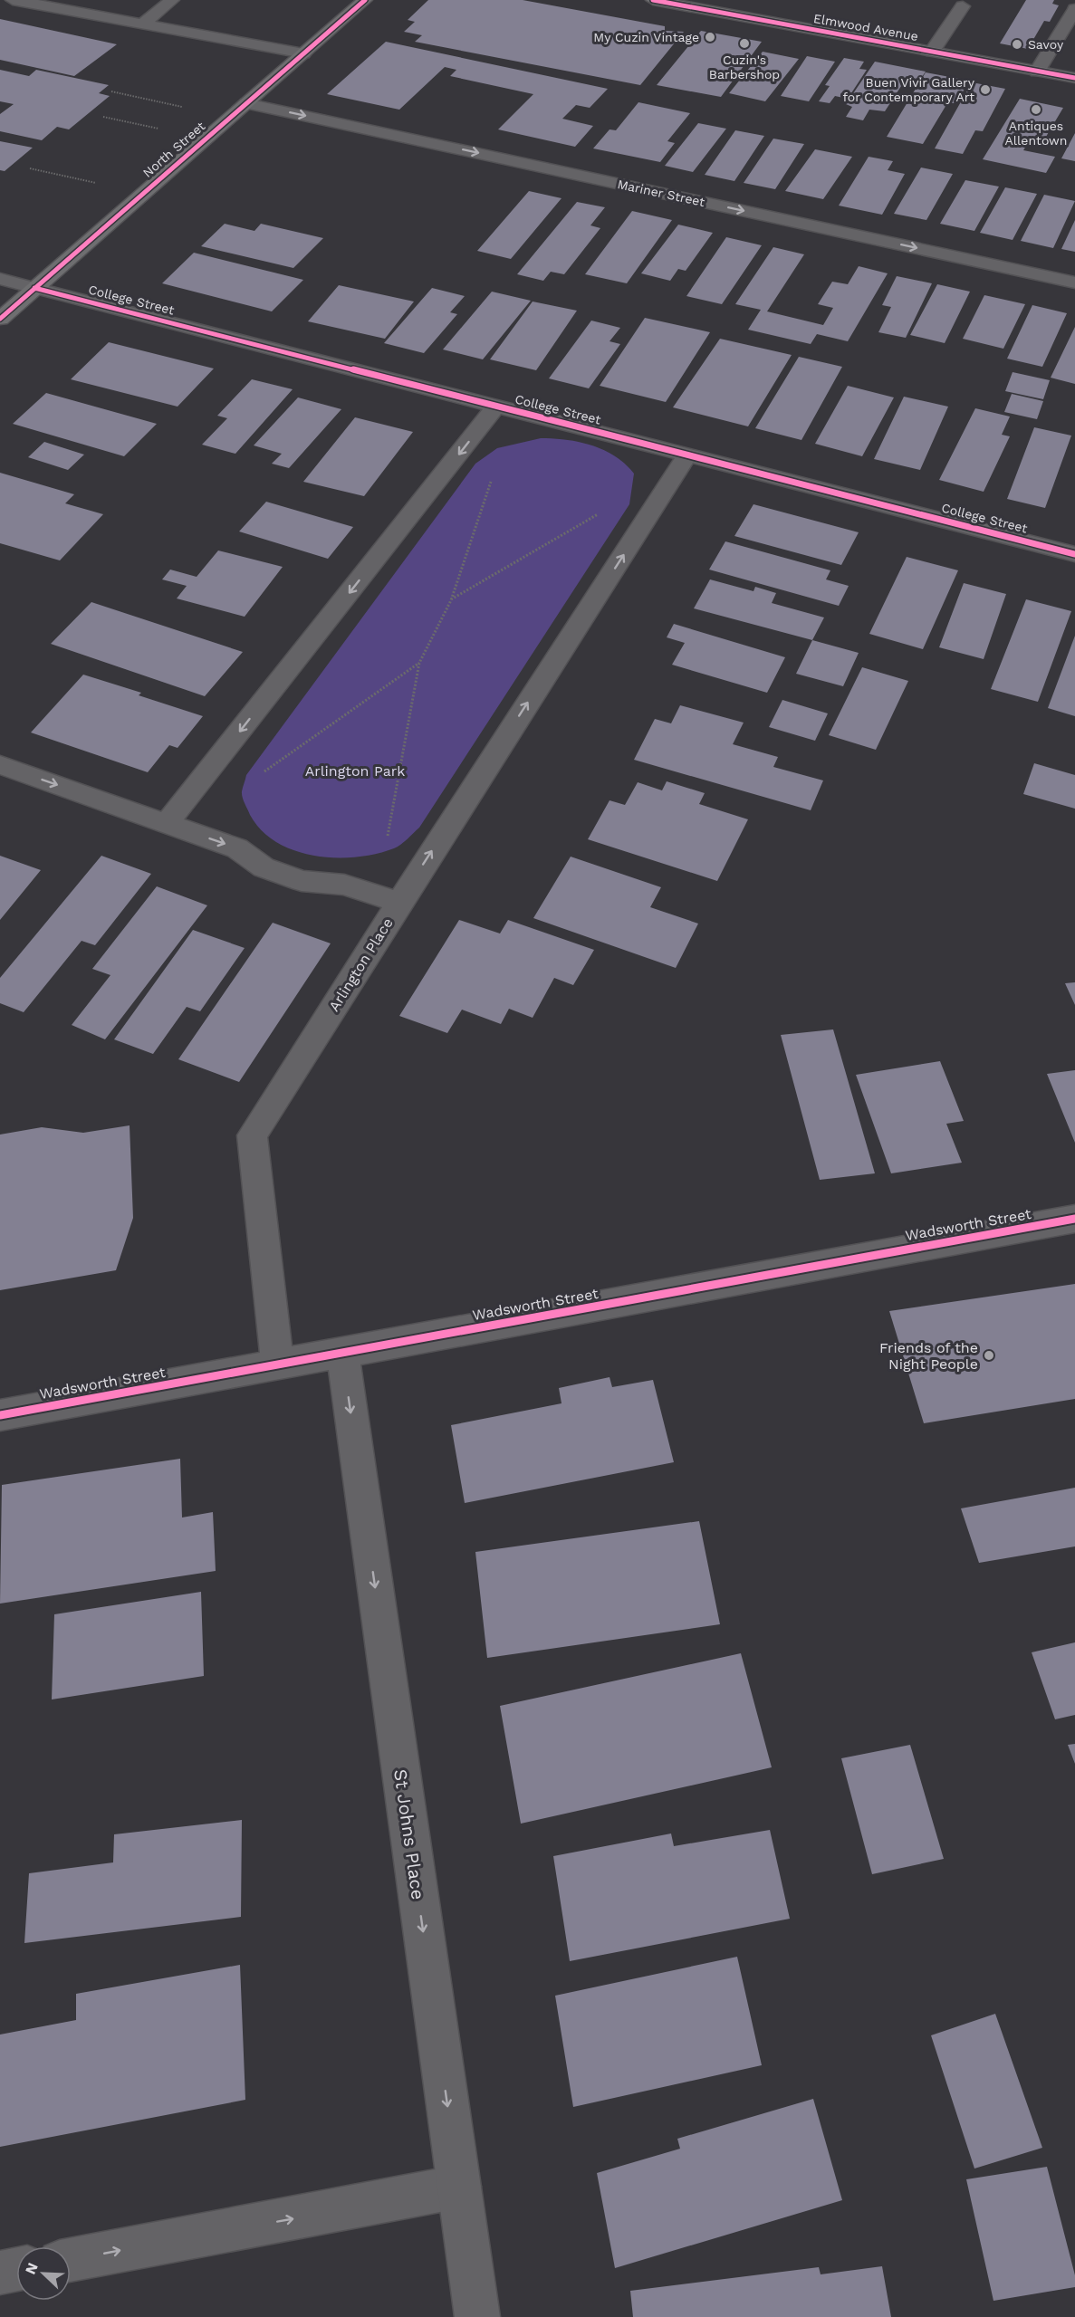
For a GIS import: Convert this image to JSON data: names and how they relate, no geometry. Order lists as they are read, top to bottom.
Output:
{
  "streets": {
    "street": [
      "Elmwood Avenue",
      "North Street",
      "Mariner Street",
      "College Street",
      "Arlington Place",
      "Wadsworth Street",
      "St Johns Place"
    ]
  },
  "crossings": [
    ["North Street", "Mariner Street"],
    ["North Street", "College Street"],
    ["Arlington Place", "Wadsworth Street"],
    ["Wadsworth Street", "St Johns Place"]
  ],
  "one_way": ["Mariner Street", "Arlington Place", "St Johns Place"],
  "parks": ["Arlington Park"],
  "places": [
    "My Cuzin Vintage",
    "Cuzin's Barbershop",
    "Savoy",
    "Buen Vivir Gallery for Contemporary Art",
    "Antiques Allentown",
    "Friends of the Night People"
  ],
  "north": "top left"
}
